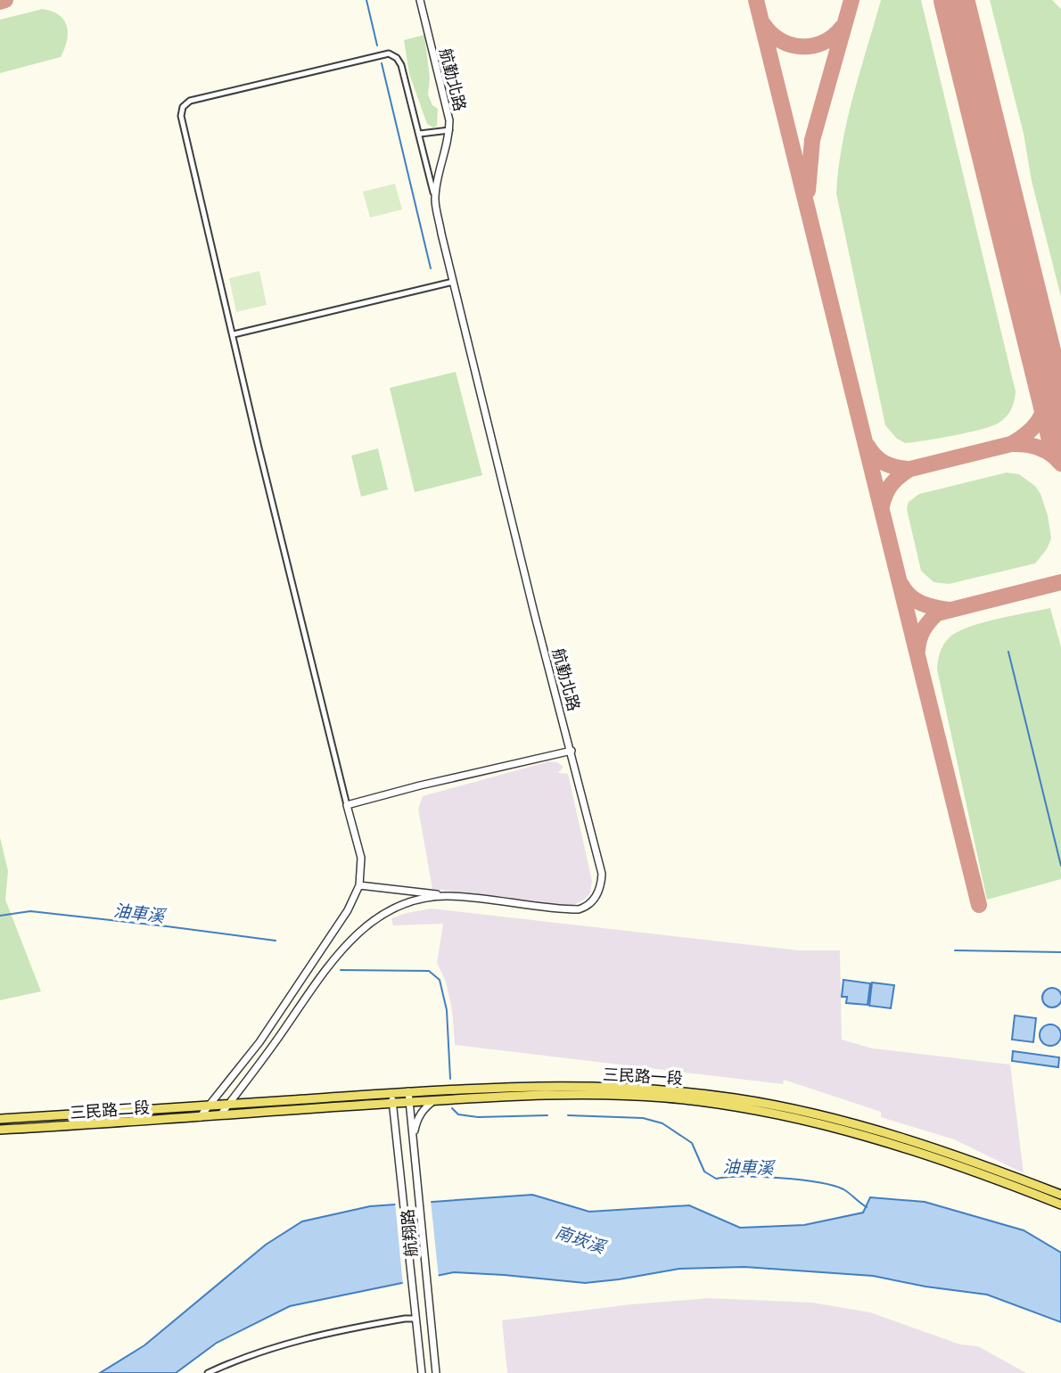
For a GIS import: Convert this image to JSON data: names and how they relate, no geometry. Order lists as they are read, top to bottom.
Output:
{
  "streets": {
    "main road": ["三民路一段", "三民路二段"],
    "street": ["航勤北路", "航翔路"]
  },
  "crossings": [
    ["航勤北路", "三民路一段"],
    ["航勤北路", "三民路二段"],
    ["三民路一段", "三民路二段"],
    ["三民路一段", "航翔路"]
  ],
  "water": ["油車溪", "南崁溪"]
}
